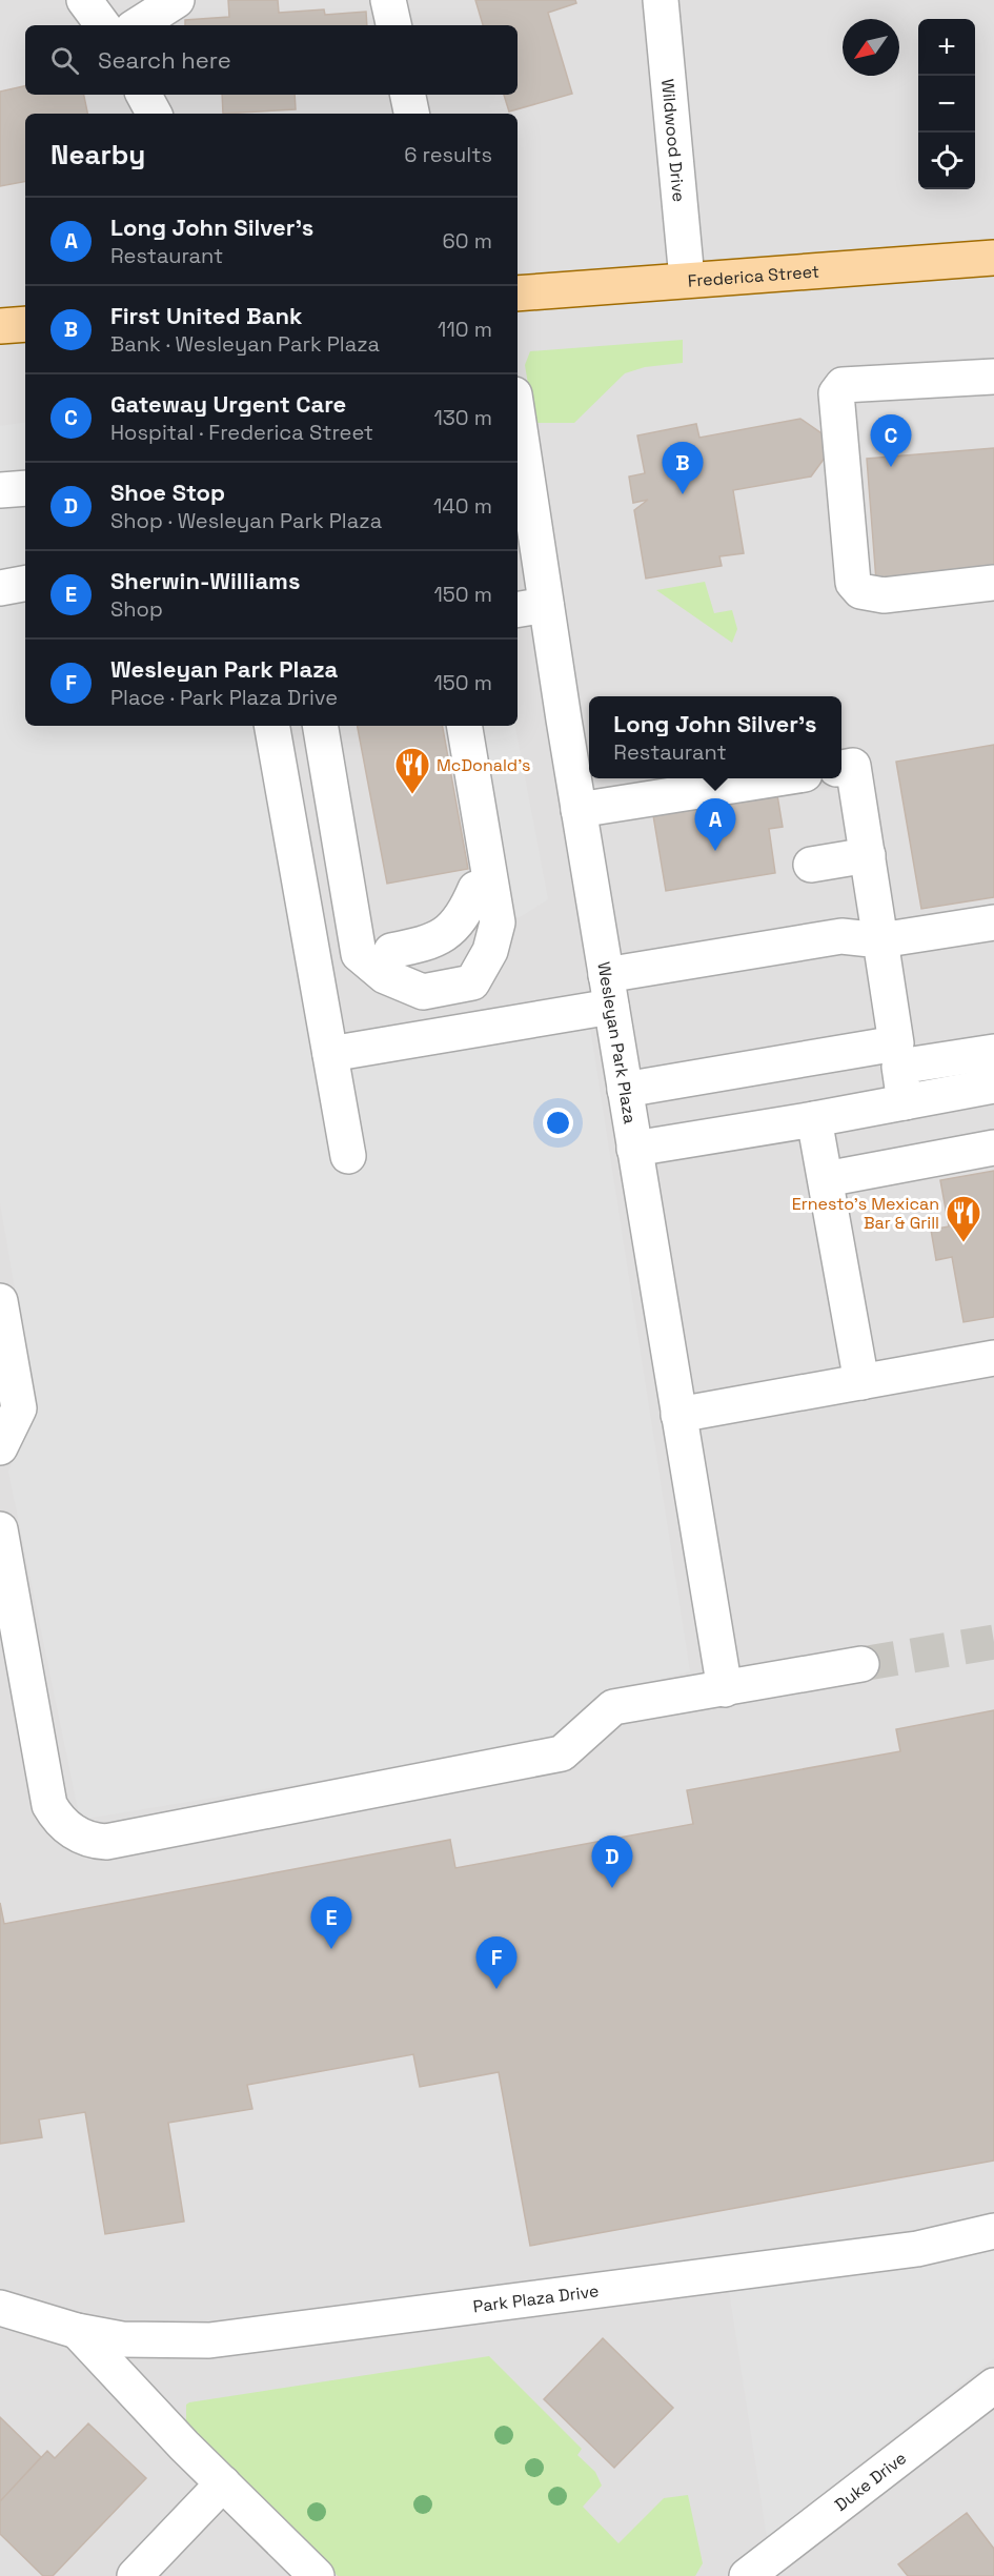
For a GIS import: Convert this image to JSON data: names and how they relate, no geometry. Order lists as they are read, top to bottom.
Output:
{
  "streets": {
    "main road": ["Frederica Street"],
    "street": [
      "Wildwood Drive",
      "Wesleyan Park Plaza",
      "Park Plaza Drive",
      "Duke Drive"
    ]
  },
  "crossings": [
    ["Wildwood Drive", "Frederica Street"]
  ],
  "places": {
    "restaurant": ["McDonald's", "Ernesto's Mexican Bar & Grill"]
  },
  "north": "bottom left",
  "page": {
    "map_buttons": ["+", "−"],
    "search": "Search here",
    "heading": ["Nearby", "6 results"],
    "list": [
      {
        "mark": "A",
        "name": "Long John Silver's",
        "note": "Restaurant",
        "value": "60 m"
      },
      {
        "mark": "B",
        "name": "First United Bank",
        "note": "Bank · Wesleyan Park Plaza",
        "value": "110 m"
      },
      {
        "mark": "C",
        "name": "Gateway Urgent Care",
        "note": "Hospital · Frederica Street",
        "value": "130 m"
      },
      {
        "mark": "D",
        "name": "Shoe Stop",
        "note": "Shop · Wesleyan Park Plaza",
        "value": "140 m"
      },
      {
        "mark": "E",
        "name": "Sherwin-Williams",
        "note": "Shop",
        "value": "150 m"
      },
      {
        "mark": "F",
        "name": "Wesleyan Park Plaza",
        "note": "Place · Park Plaza Drive",
        "value": "150 m"
      }
    ],
    "pins": [
      "C",
      "B",
      "A",
      "D",
      "E",
      "F"
    ],
    "popup": ["Long John Silver's", "Restaurant"]
  }
}
